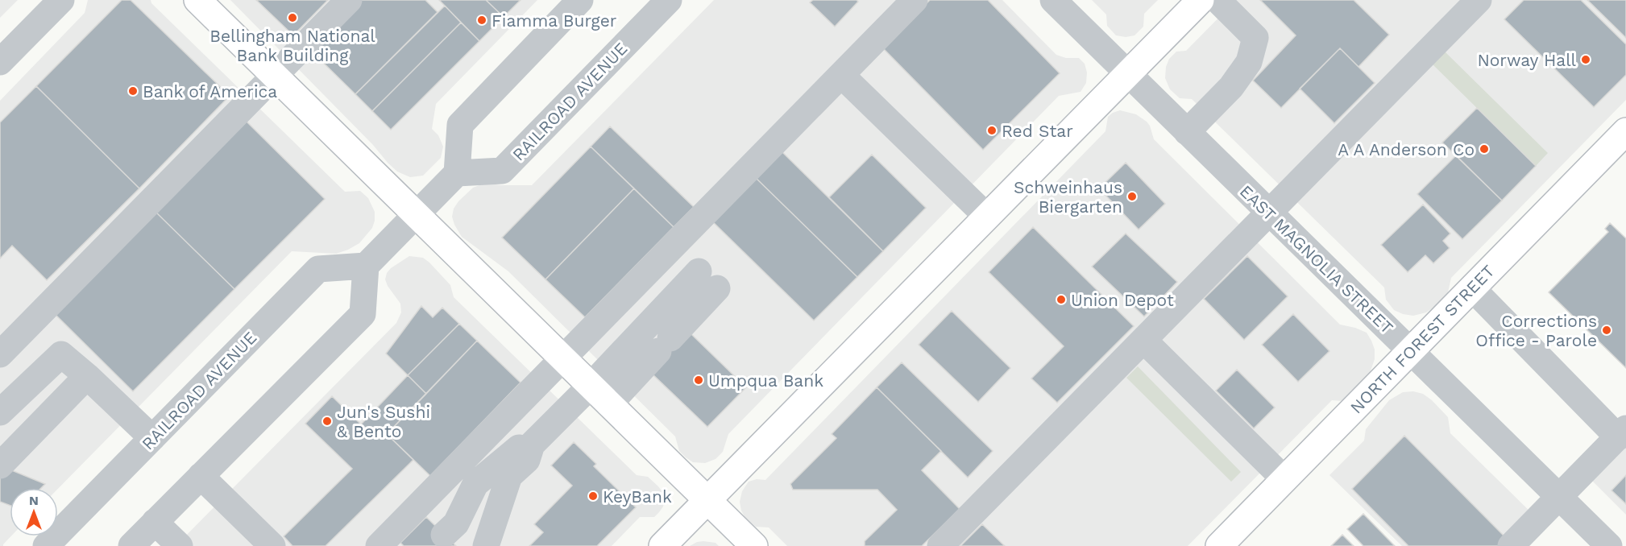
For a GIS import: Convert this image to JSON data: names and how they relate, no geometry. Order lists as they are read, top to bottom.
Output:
{
  "streets": {
    "main road": ["NORTH FOREST STREET"],
    "street": ["RAILROAD AVENUE", "EAST MAGNOLIA STREET"]
  },
  "crossings": [
    ["EAST MAGNOLIA STREET", "NORTH FOREST STREET"]
  ],
  "places": [
    "Bellingham National Bank Building",
    "Fiamma Burger",
    "Norway Hall",
    "Bank of America",
    "Red Star",
    "A A Anderson Co",
    "Schweinhaus Biergarten",
    "Union Depot",
    "Corrections Office - Parole",
    "Umpqua Bank",
    "Jun's Sushi & Bento",
    "KeyBank"
  ],
  "north": "top"
}
